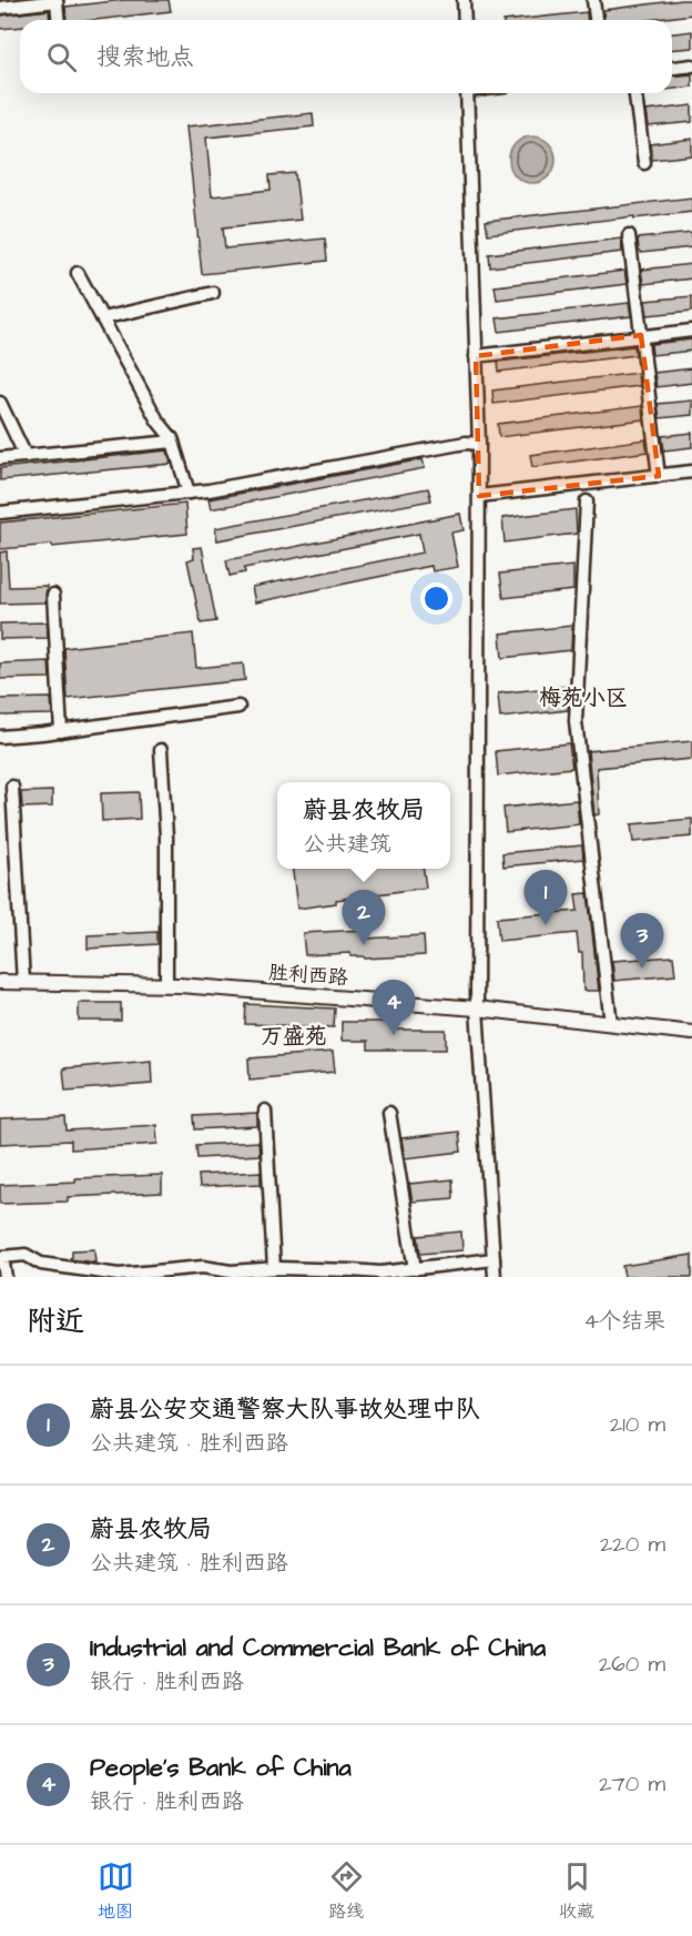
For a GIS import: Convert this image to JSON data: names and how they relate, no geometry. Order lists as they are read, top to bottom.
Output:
{
  "streets": {
    "main road": ["胜利西路"]
  },
  "districts": ["梅苑小区", "万盛苑"],
  "page": {
    "search": "搜索地点",
    "popup": ["蔚县农牧局", "公共建筑"],
    "pins": [
      "1",
      "2",
      "3",
      "4"
    ],
    "heading": ["附近", "4个结果"],
    "list": [
      {
        "mark": "1",
        "name": "蔚县公安交通警察大队事故处理中队",
        "note": "公共建筑 · 胜利西路",
        "value": "210 m"
      },
      {
        "mark": "2",
        "name": "蔚县农牧局",
        "note": "公共建筑 · 胜利西路",
        "value": "220 m"
      },
      {
        "mark": "3",
        "name": "Industrial and Commercial Bank of China",
        "note": "银行 · 胜利西路",
        "value": "260 m"
      },
      {
        "mark": "4",
        "name": "People's Bank of China",
        "note": "银行 · 胜利西路",
        "value": "270 m"
      }
    ],
    "nav": ["地图", "路线", "收藏"]
  }
}
